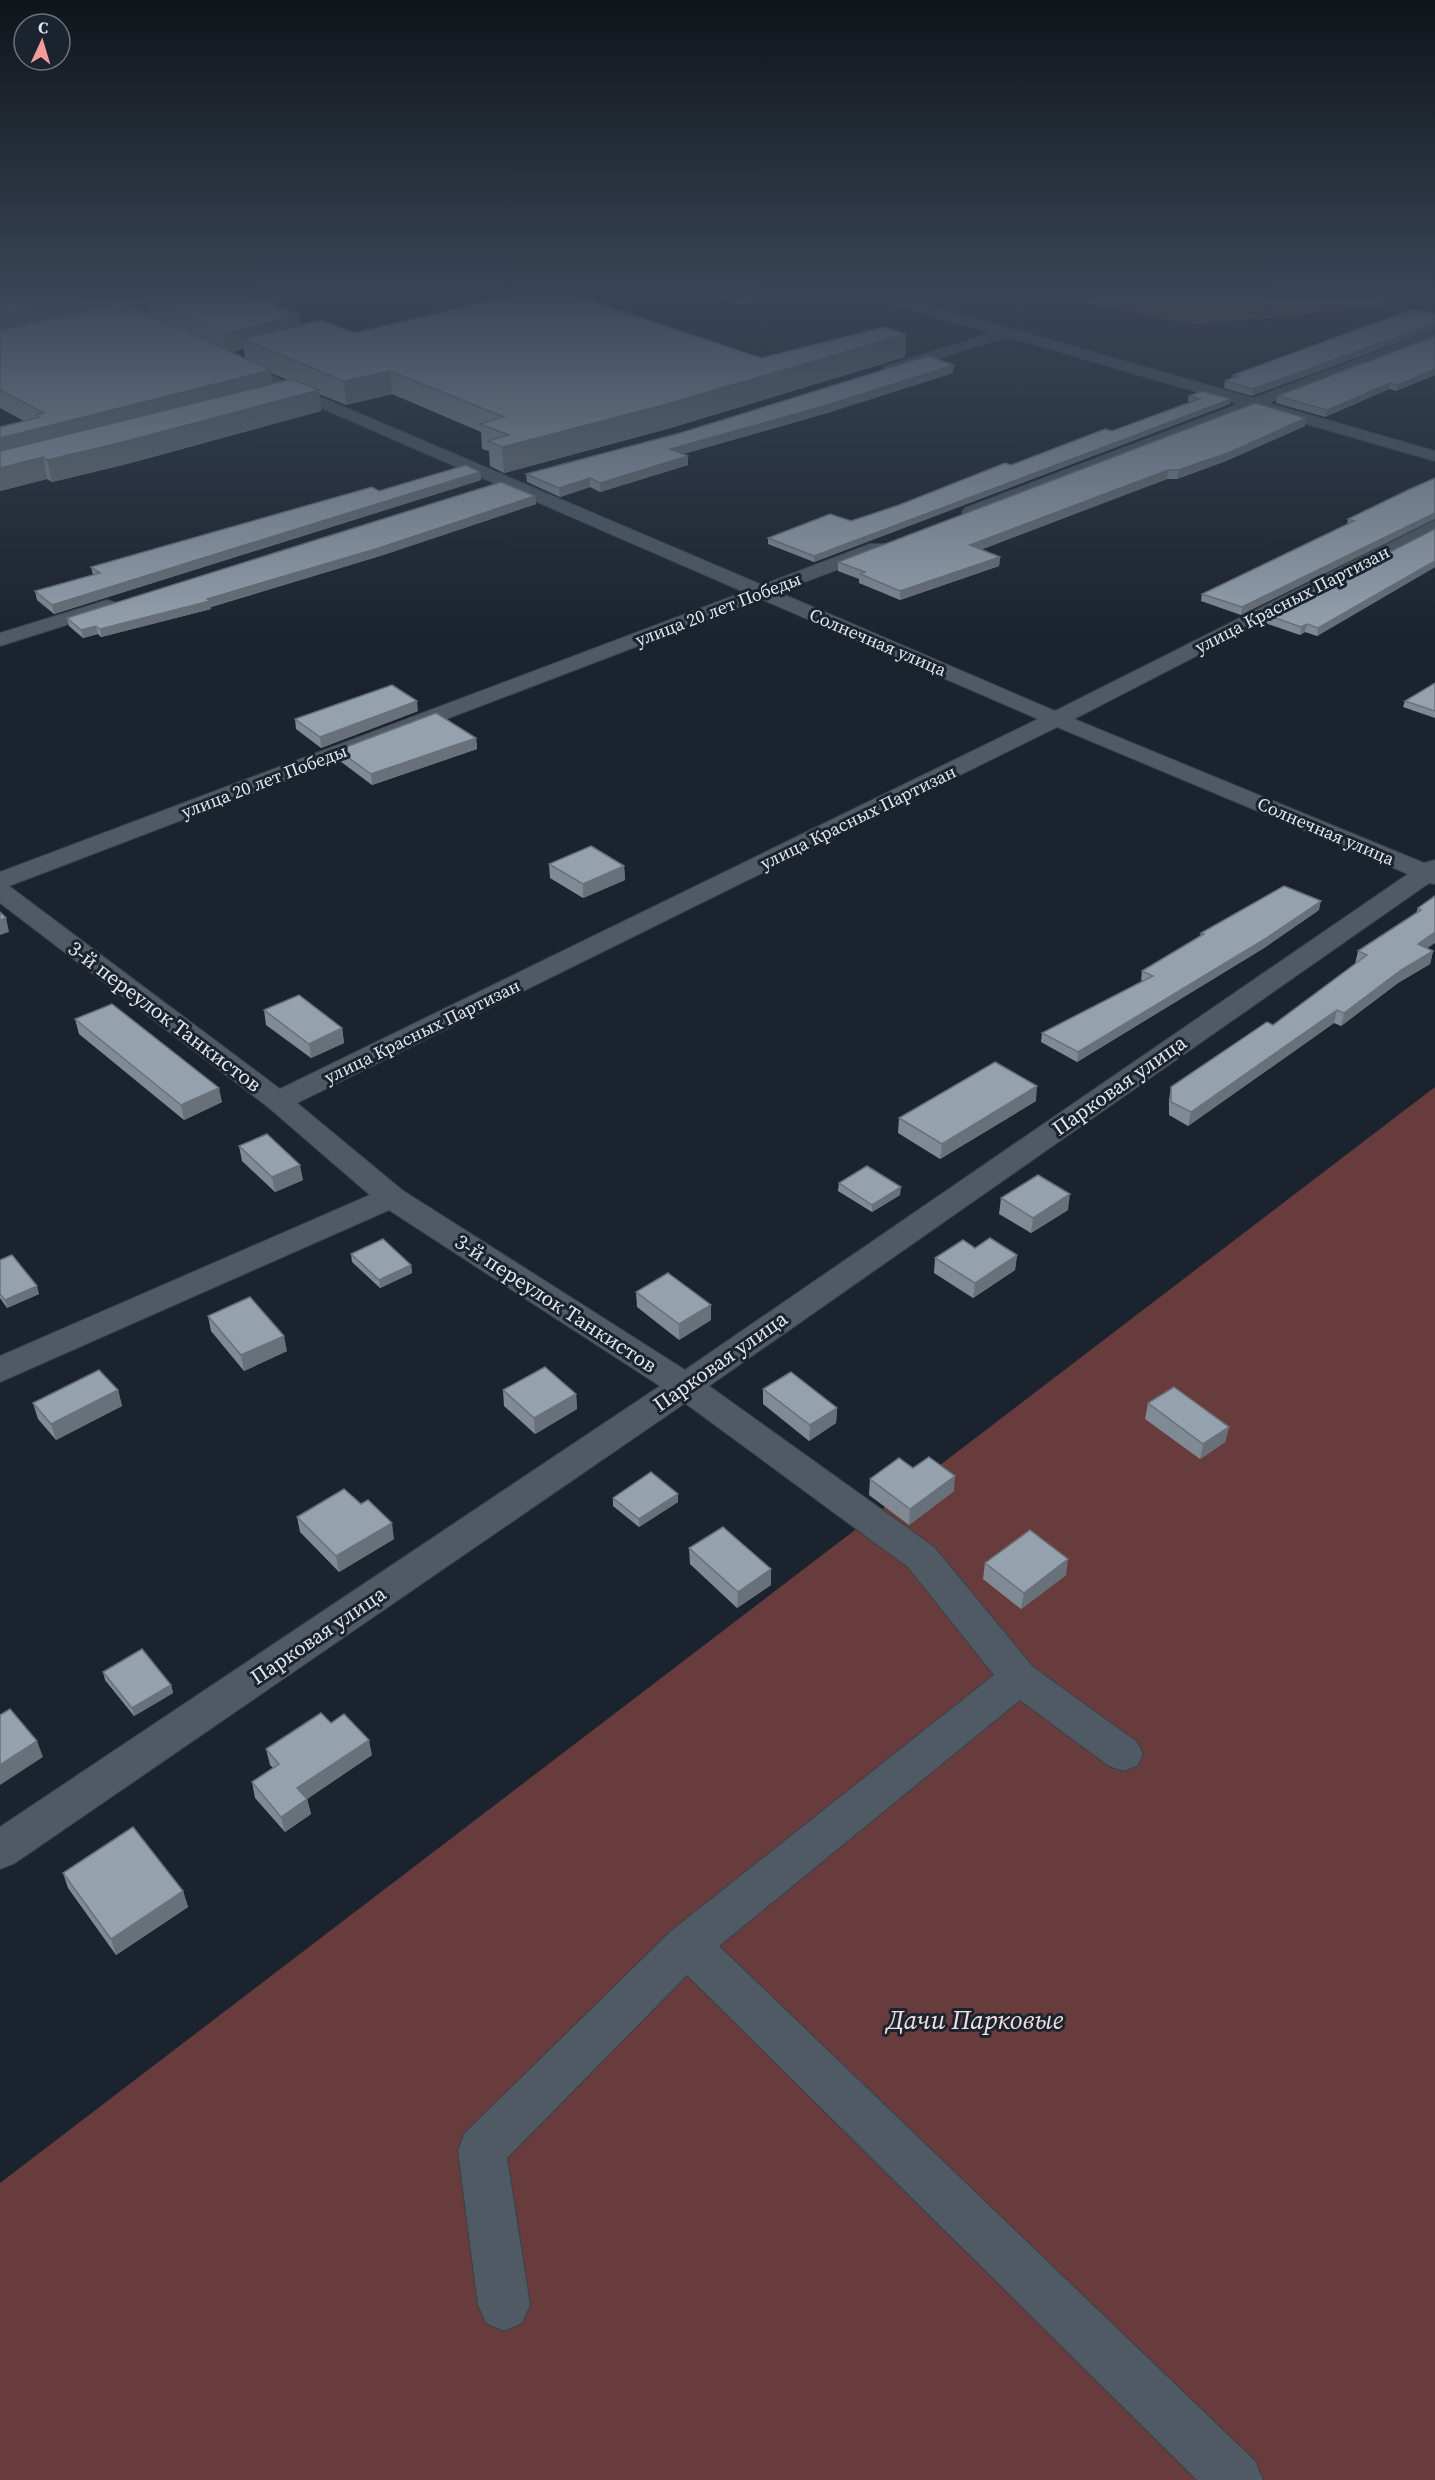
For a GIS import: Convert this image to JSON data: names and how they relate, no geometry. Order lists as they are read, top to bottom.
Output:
{
  "streets": {
    "street": [
      "улица Красных Партизан",
      "улица 20 лет Победы",
      "Солнечная улица",
      "3-й переулок Танкистов",
      "Парковая улица"
    ]
  },
  "crossings": [
    ["улица Красных Партизан", "Солнечная улица"],
    ["улица Красных Партизан", "3-й переулок Танкистов"],
    ["улица 20 лет Победы", "Солнечная улица"],
    ["Солнечная улица", "Парковая улица"],
    ["3-й переулок Танкистов", "Парковая улица"]
  ],
  "parks": ["Дачи Парковые"],
  "north": "top"
}
